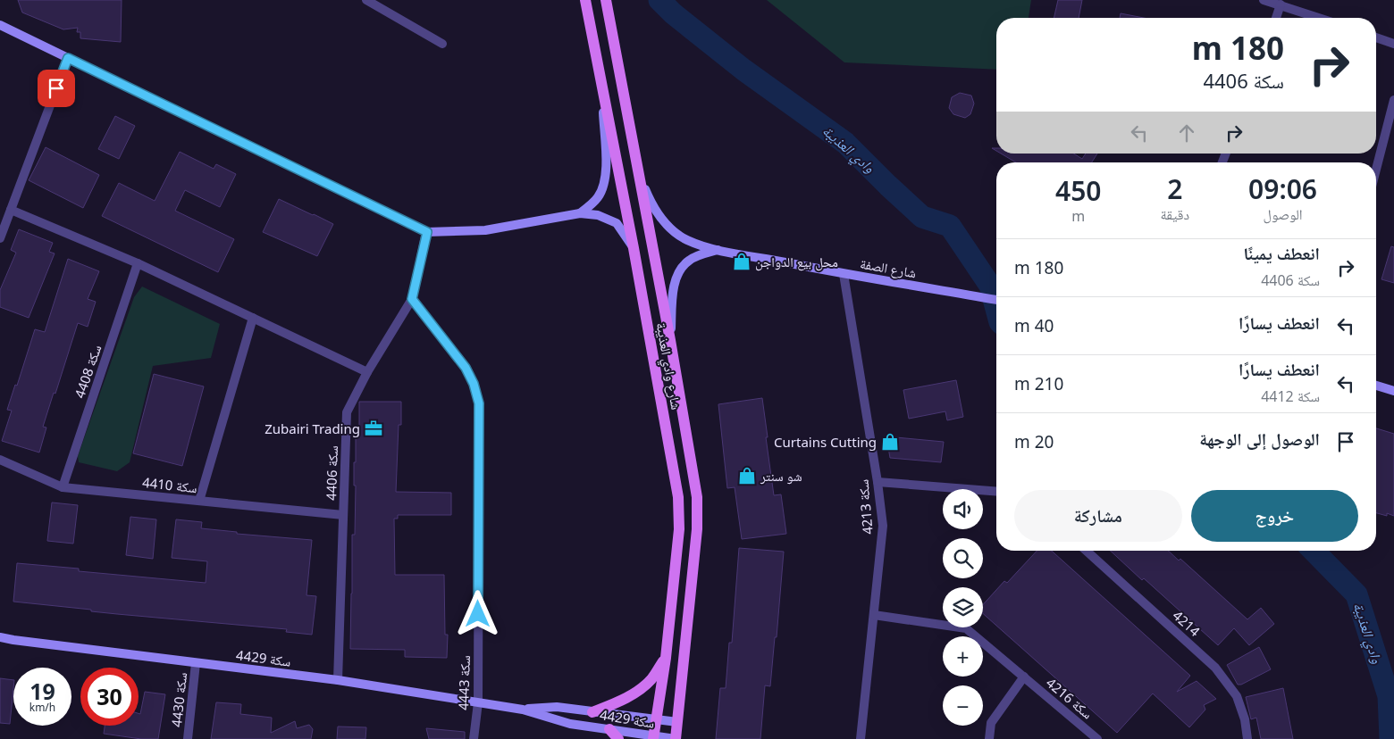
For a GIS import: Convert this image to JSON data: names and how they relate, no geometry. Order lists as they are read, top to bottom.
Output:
{
  "streets": {
    "main road": ["شارع وادي العذيبة"],
    "street": [
      "شارع الصفة",
      "سكة 4408",
      "سكة 4406",
      "سكة 4410",
      "سكة 4213",
      "4214",
      "سكة 4429",
      "سكة 4443",
      "سكة 4216",
      "سكة 4430"
    ]
  },
  "crossings": [
    ["شارع الصفة", "شارع وادي العذيبة"],
    ["شارع الصفة", "سكة 4213"],
    ["شارع وادي العذيبة", "سكة 4429"],
    ["سكة 4408", "سكة 4410"],
    ["سكة 4406", "سكة 4410"],
    ["سكة 4406", "سكة 4429"],
    ["سكة 4406", "سكة 4443"],
    ["سكة 4213", "سكة 4216"],
    ["سكة 4429", "سكة 4443"],
    ["سكة 4429", "سكة 4430"]
  ],
  "water": ["وادي العذيبة"],
  "places": {
    "shop": ["محل بيع الدواجن", "Curtains Cutting", "شو سنتر"],
    "office": ["Zubairi Trading"]
  },
  "page": {
    "turn": ["180 m", "سكة 4406"],
    "eta": [
      "09:06",
      "الوصول",
      "2",
      "دقيقة",
      "450",
      "m"
    ],
    "list": [
      {
        "name": "انعطف يمينًا",
        "note": "سكة 4406",
        "value": "180 m"
      },
      {
        "name": "انعطف يسارًا",
        "value": "40 m"
      },
      {
        "name": "انعطف يسارًا",
        "note": "سكة 4412",
        "value": "210 m"
      },
      {
        "name": "الوصول إلى الوجهة",
        "value": "20 m"
      }
    ],
    "buttons": ["خروج", "مشاركة"],
    "map_buttons": ["+", "−"],
    "speed": "19 km/h",
    "limit": "30"
  }
}
